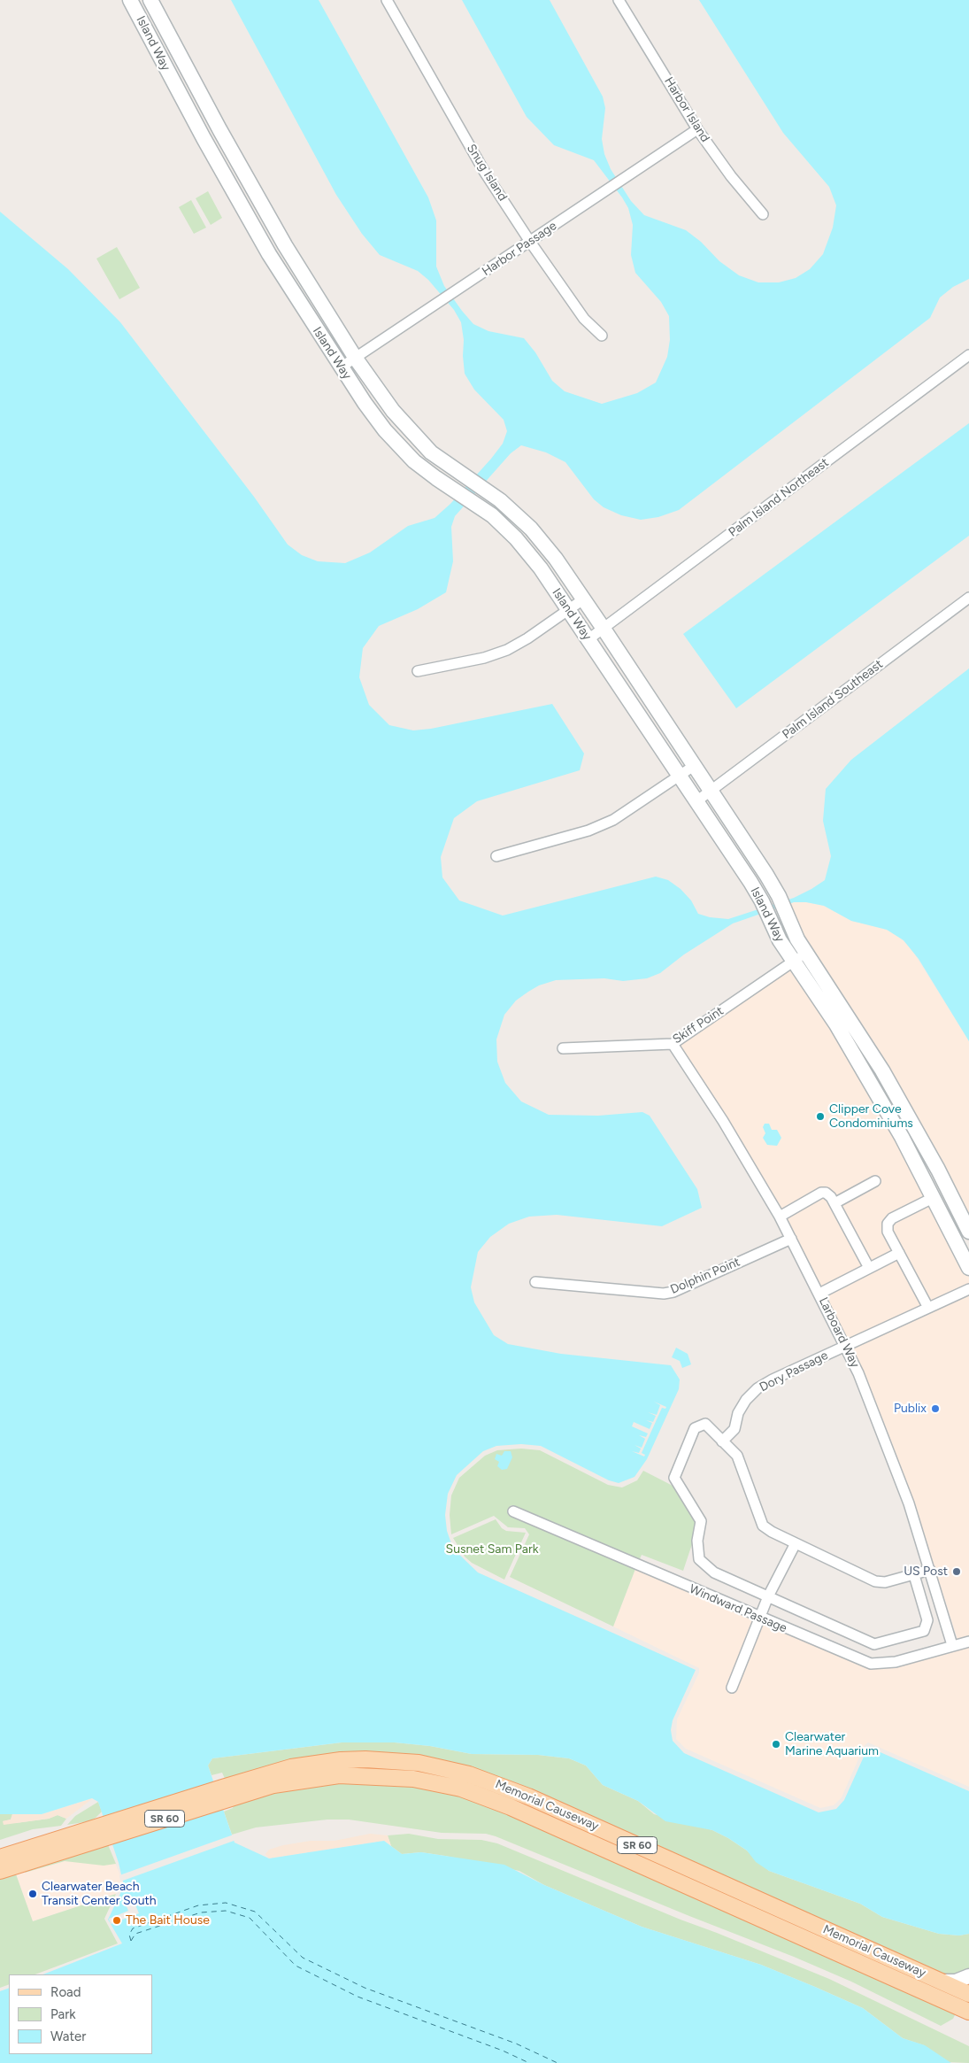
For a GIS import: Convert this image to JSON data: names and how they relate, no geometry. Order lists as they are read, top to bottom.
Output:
{
  "streets": {
    "main road": ["Memorial Causeway", "SR 60"],
    "street": [
      "Island Way",
      "Harbor Island",
      "Snug Island",
      "Harbor Passage",
      "Palm Island Northeast",
      "Palm Island Southeast",
      "Skiff Point",
      "Dolphin Point",
      "Larboard Way",
      "Dory Passage",
      "Windward Passage"
    ]
  },
  "crossings": [
    ["Island Way", "Harbor Passage"],
    ["Island Way", "Palm Island Northeast"],
    ["Island Way", "Palm Island Southeast"],
    ["Island Way", "Skiff Point"],
    ["Harbor Island", "Harbor Passage"],
    ["Snug Island", "Harbor Passage"],
    ["Skiff Point", "Larboard Way"],
    ["Dolphin Point", "Larboard Way"],
    ["Larboard Way", "Dory Passage"],
    ["Larboard Way", "Windward Passage"]
  ],
  "parks": ["Susnet Sam Park"],
  "places": [
    "Clipper Cove Condominiums",
    "Publix",
    "US Post",
    "Clearwater Marine Aquarium",
    "Clearwater Beach Transit Center South",
    "The Bait House"
  ],
  "legend": ["Road", "Park", "Water"]
}
